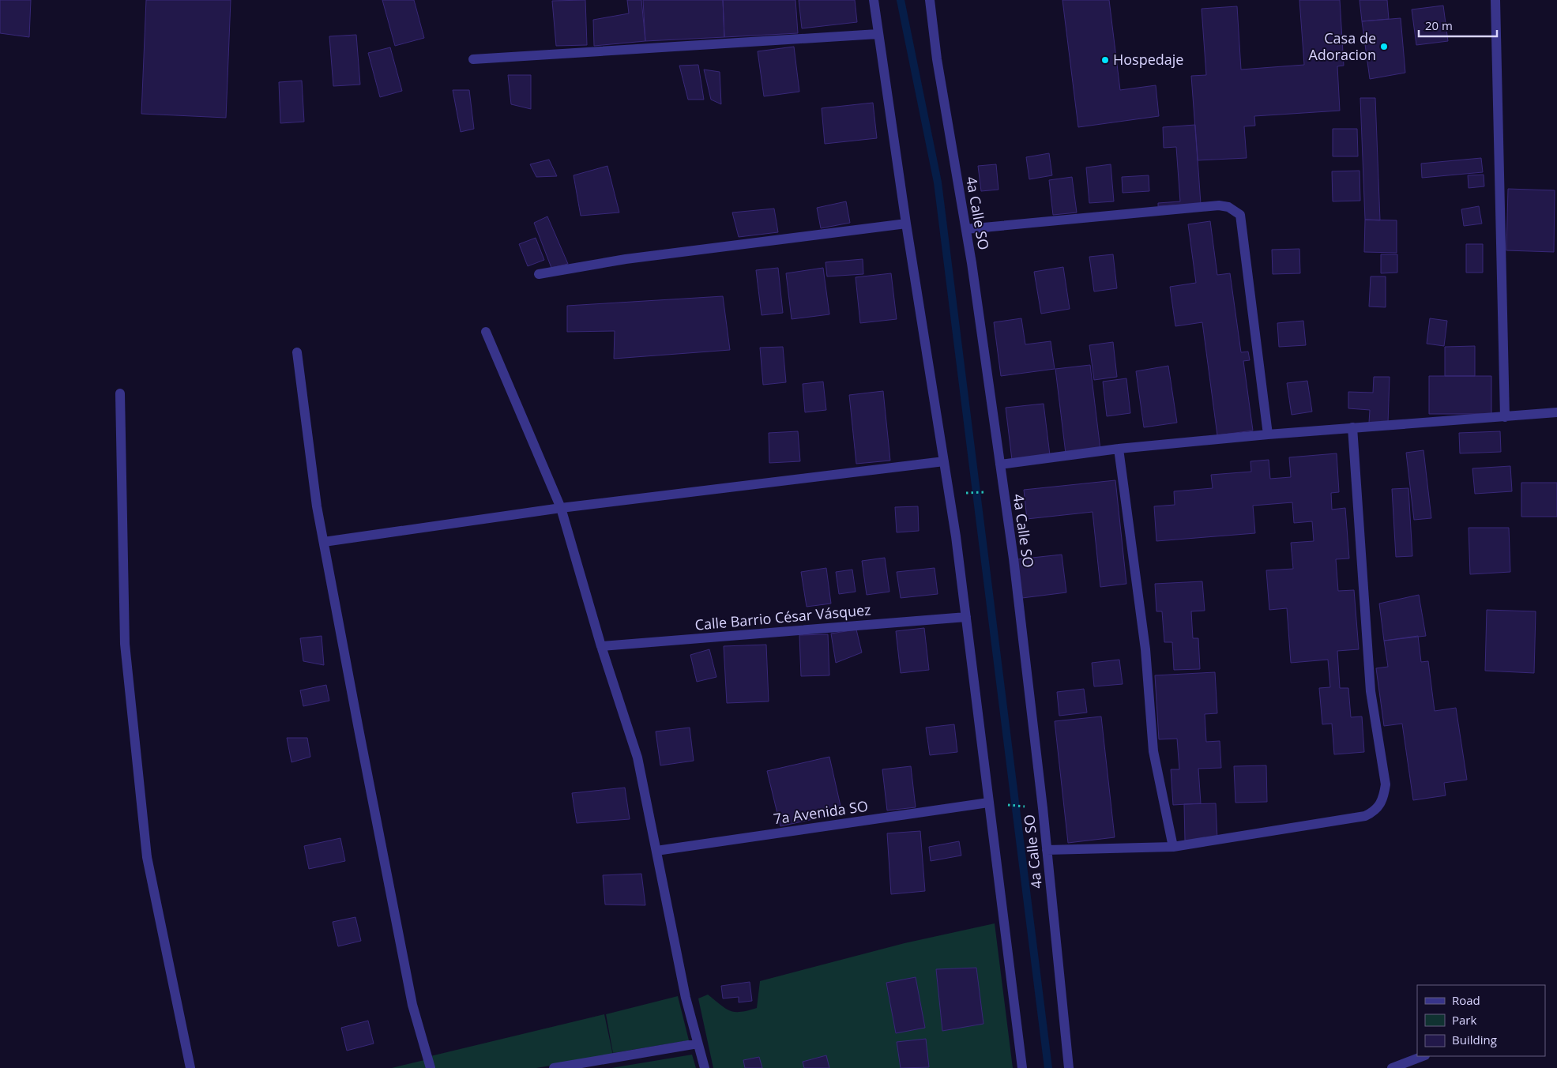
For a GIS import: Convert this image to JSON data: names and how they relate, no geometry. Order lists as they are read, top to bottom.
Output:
{
  "streets": {
    "street": ["4a Calle SO", "Calle Barrio César Vásquez", "7a Avenida SO"]
  },
  "places": ["Casa de Adoracion", "Hospedaje"],
  "legend": ["Road", "Park", "Building"],
  "scale_bar": "20 m"
}
